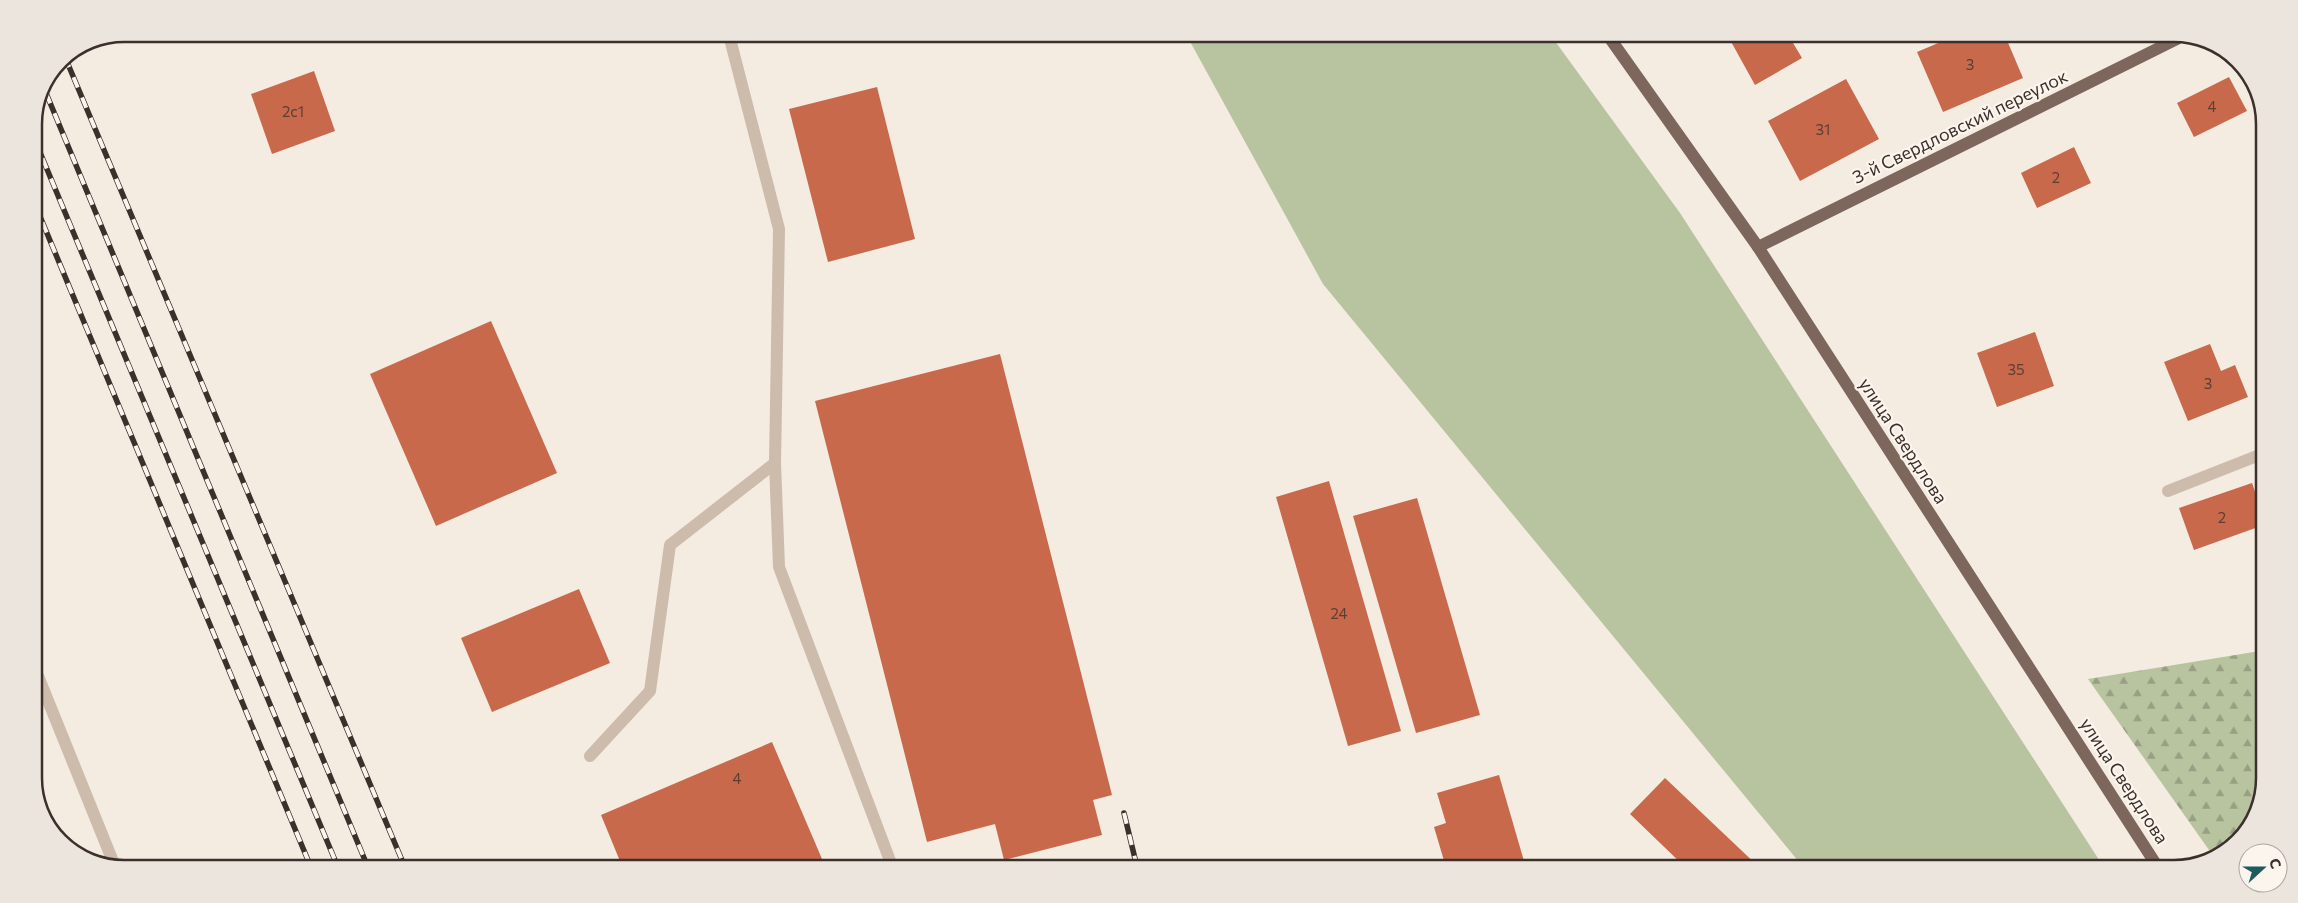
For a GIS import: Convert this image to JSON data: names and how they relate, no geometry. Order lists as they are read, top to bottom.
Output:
{
  "streets": {
    "main road": ["3-й Свердловский переулок", "улица Свердлова"]
  },
  "crossings": [
    ["3-й Свердловский переулок", "улица Свердлова"]
  ],
  "house_numbers": [
    "3",
    "4",
    "2с1",
    "31",
    "2",
    "35",
    "3",
    "2",
    "24",
    "4"
  ],
  "north": "right"
}
